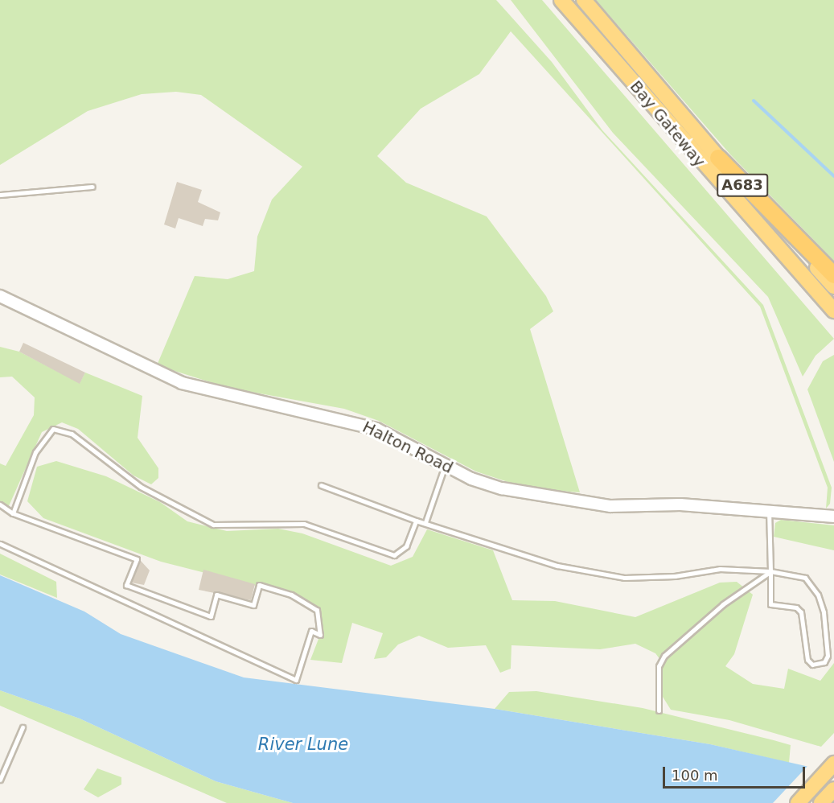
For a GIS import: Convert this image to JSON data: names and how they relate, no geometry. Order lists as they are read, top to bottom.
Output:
{
  "streets": {
    "highway": ["Bay Gateway", "A683"],
    "street": ["Halton Road"]
  },
  "water": ["River Lune"],
  "scale_bar": "100 m"
}
